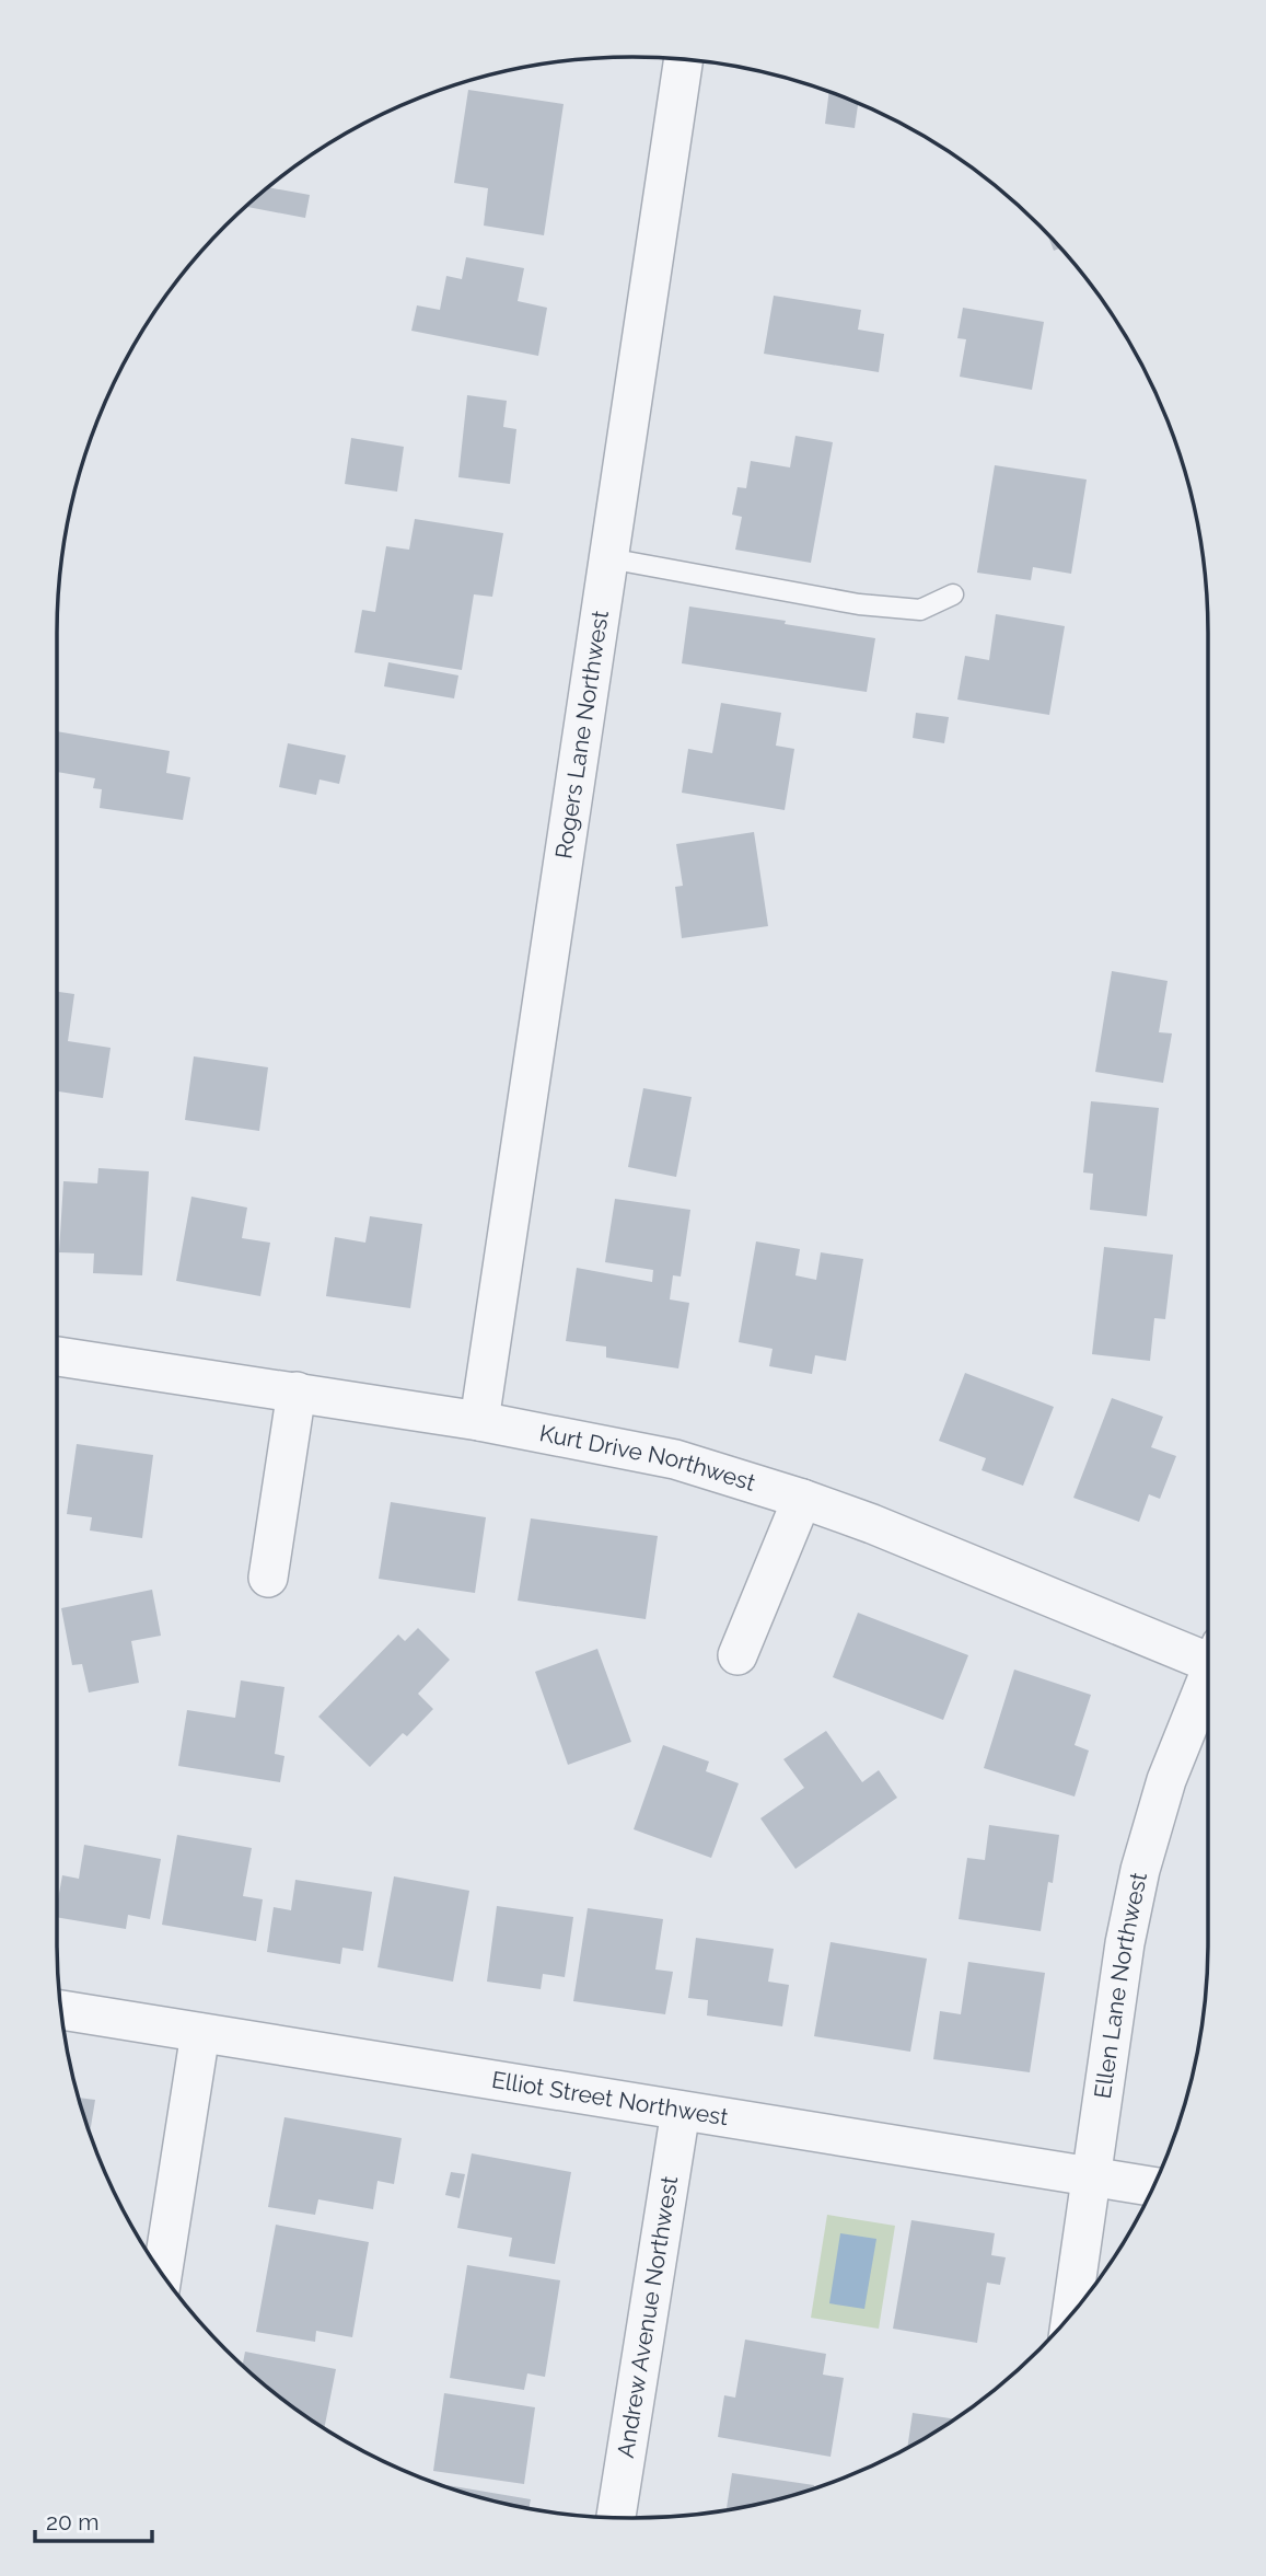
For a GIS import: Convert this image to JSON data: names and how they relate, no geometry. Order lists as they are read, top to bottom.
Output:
{
  "streets": {
    "street": [
      "Rogers Lane Northwest",
      "Kurt Drive Northwest",
      "Ellen Lane Northwest",
      "Elliot Street Northwest",
      "Andrew Avenue Northwest"
    ]
  },
  "crossings": [
    ["Rogers Lane Northwest", "Kurt Drive Northwest"],
    ["Ellen Lane Northwest", "Elliot Street Northwest"],
    ["Elliot Street Northwest", "Andrew Avenue Northwest"]
  ],
  "scale_bar": "20 m"
}
